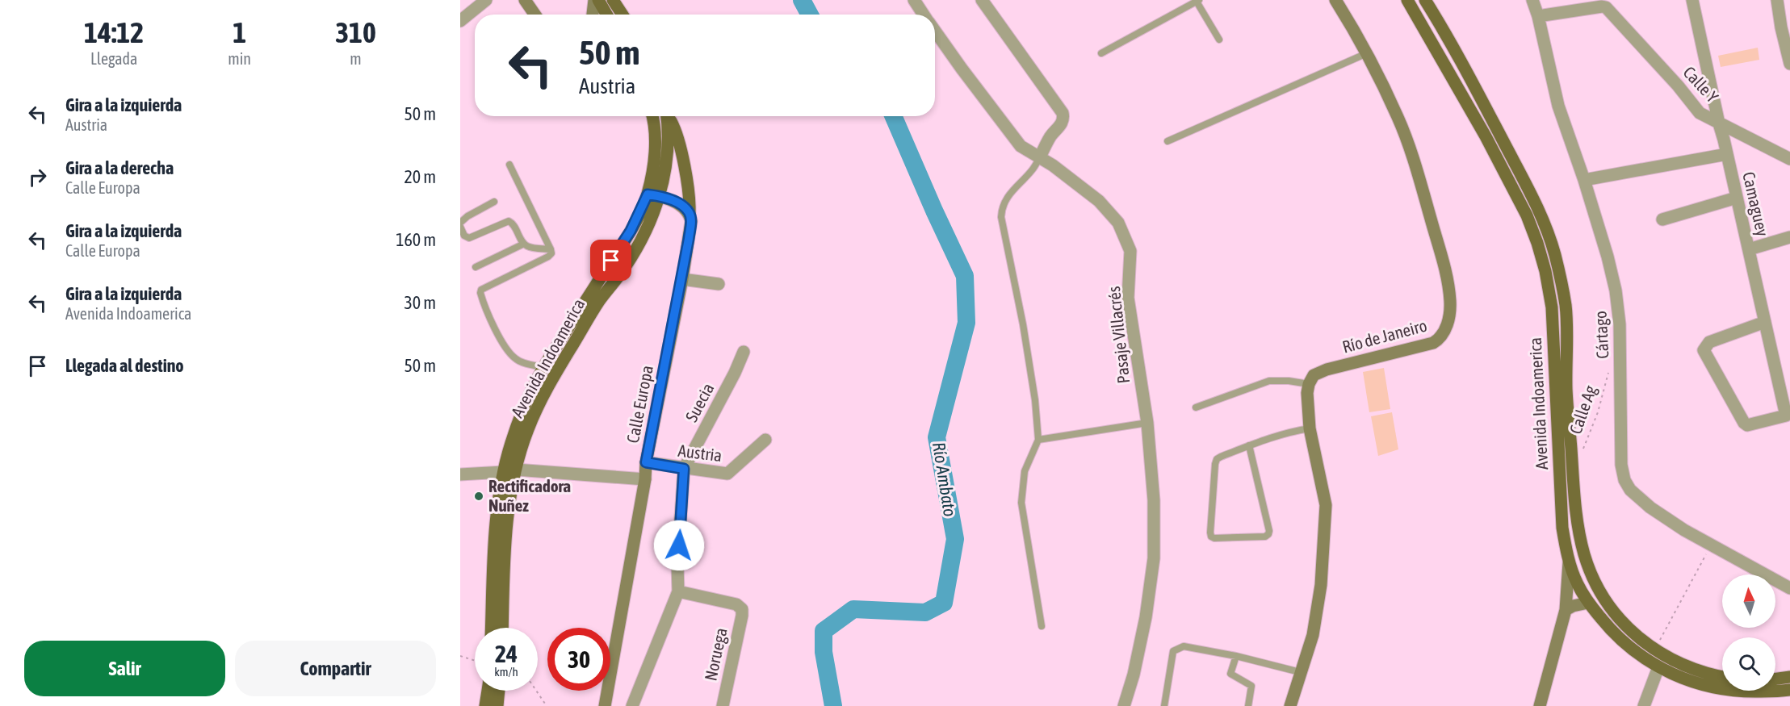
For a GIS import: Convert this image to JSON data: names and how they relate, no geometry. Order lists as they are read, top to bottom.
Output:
{
  "streets": {
    "main road": ["Avenida Indoamerica"],
    "street": [
      "Calle Y",
      "Camaguey",
      "Pasaje Villacrés",
      "Cártago",
      "Río de Janeiro",
      "Suecia",
      "Calle Europa",
      "Austria",
      "Noruega"
    ],
    "path": ["Calle Ag"]
  },
  "crossings": [
    ["Calle Y", "Camaguey"],
    ["Calle Y", "Cártago"],
    ["Suecia", "Austria"],
    ["Calle Europa", "Austria"]
  ],
  "water": ["Río Ambato"],
  "places": ["Rectificadora Nuñez"],
  "north": "top",
  "page": {
    "eta": [
      "14:12",
      "Llegada",
      "1",
      "min",
      "310",
      "m"
    ],
    "turn": ["50 m", "Austria"],
    "list": [
      {
        "name": "Gira a la izquierda",
        "note": "Austria",
        "value": "50 m"
      },
      {
        "name": "Gira a la derecha",
        "note": "Calle Europa",
        "value": "20 m"
      },
      {
        "name": "Gira a la izquierda",
        "note": "Calle Europa",
        "value": "160 m"
      },
      {
        "name": "Gira a la izquierda",
        "note": "Avenida Indoamerica",
        "value": "30 m"
      },
      {
        "name": "Llegada al destino",
        "value": "50 m"
      }
    ],
    "speed": "24 km/h",
    "limit": "30",
    "buttons": ["Salir", "Compartir"]
  }
}
